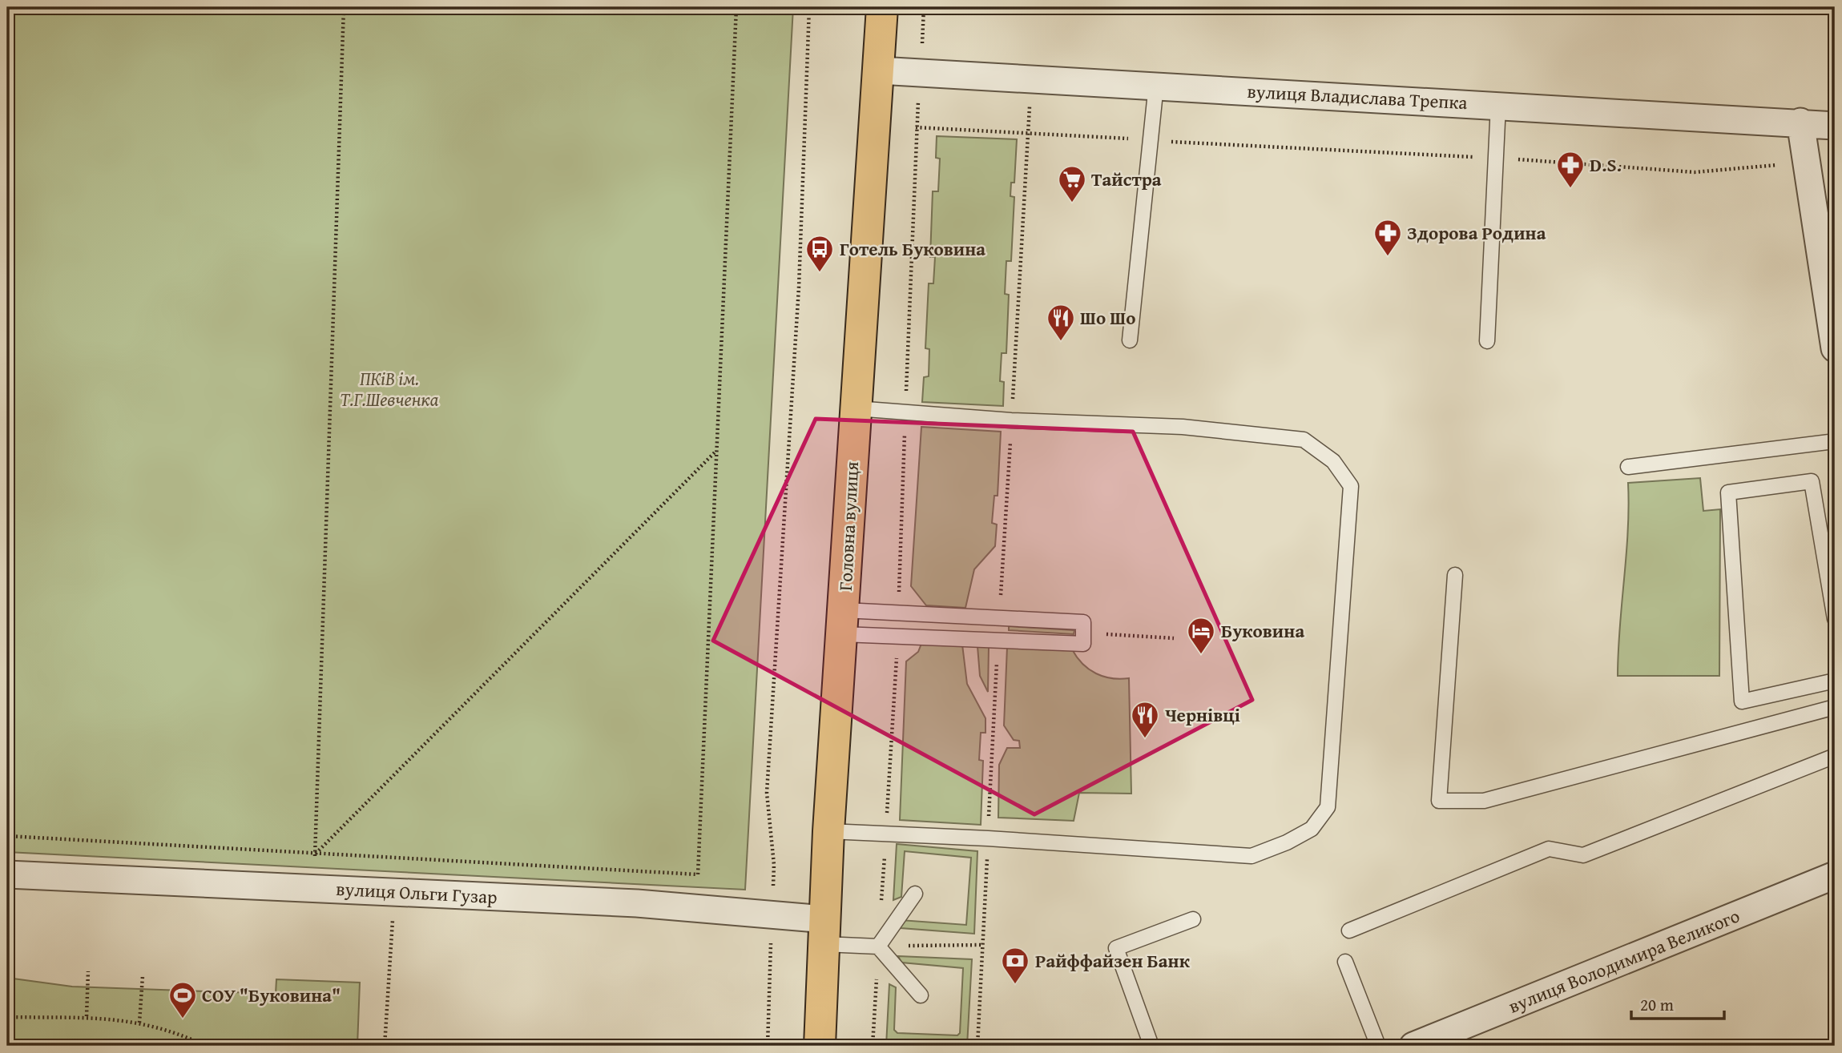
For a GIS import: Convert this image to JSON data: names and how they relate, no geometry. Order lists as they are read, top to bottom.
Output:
{
  "streets": {
    "main road": ["Головна вулиця"],
    "street": ["вулиця Владислава Трепка", "вулиця Ольги Гузар", "вулиця Володимира Великого"]
  },
  "crossings": [
    ["вулиця Владислава Трепка", "Головна вулиця"],
    ["Головна вулиця", "вулиця Ольги Гузар"]
  ],
  "parks": ["ПКіВ ім. Т.Г.Шевченка"],
  "places": {
    "pharmacy": ["D.S.", "Здорова Родина"],
    "supermarket": ["Тайстра"],
    "bus stop": ["Готель Буковина"],
    "restaurant": ["Шо Шо", "Чернівці"],
    "hotel": ["Буковина"],
    "bank": ["Райффайзен Банк"],
    "sports": ["СОУ \"Буковина\""]
  },
  "scale_bar": "20 m"
}
